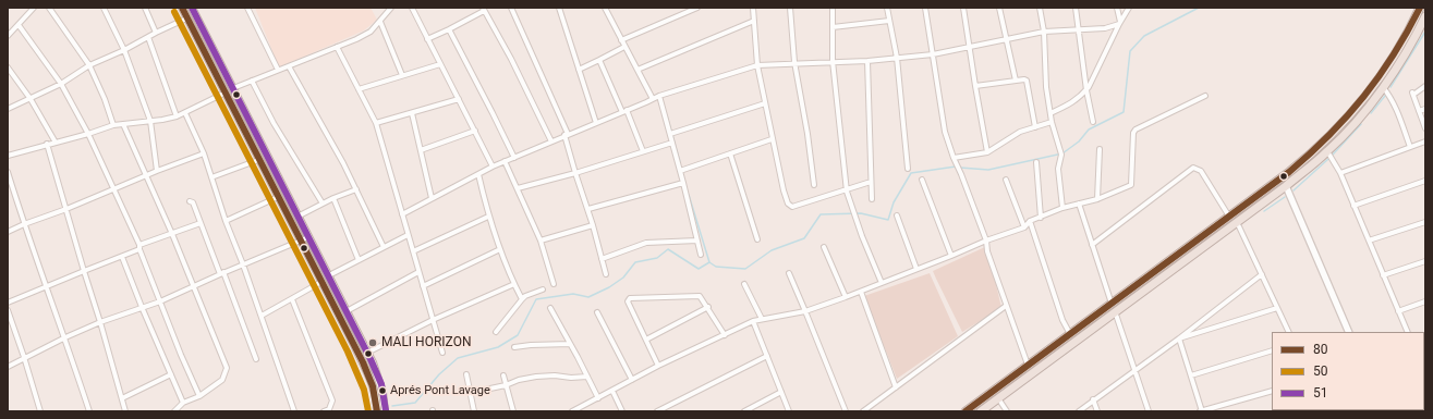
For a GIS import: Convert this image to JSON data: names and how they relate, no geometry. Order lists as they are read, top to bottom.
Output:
{
  "places": ["MALI HORIZON", "Aprés Pont Lavage"],
  "lines": ["transit line 80", "transit line 51", "transit line 50"],
  "legend": ["80", "50", "51"]
}
